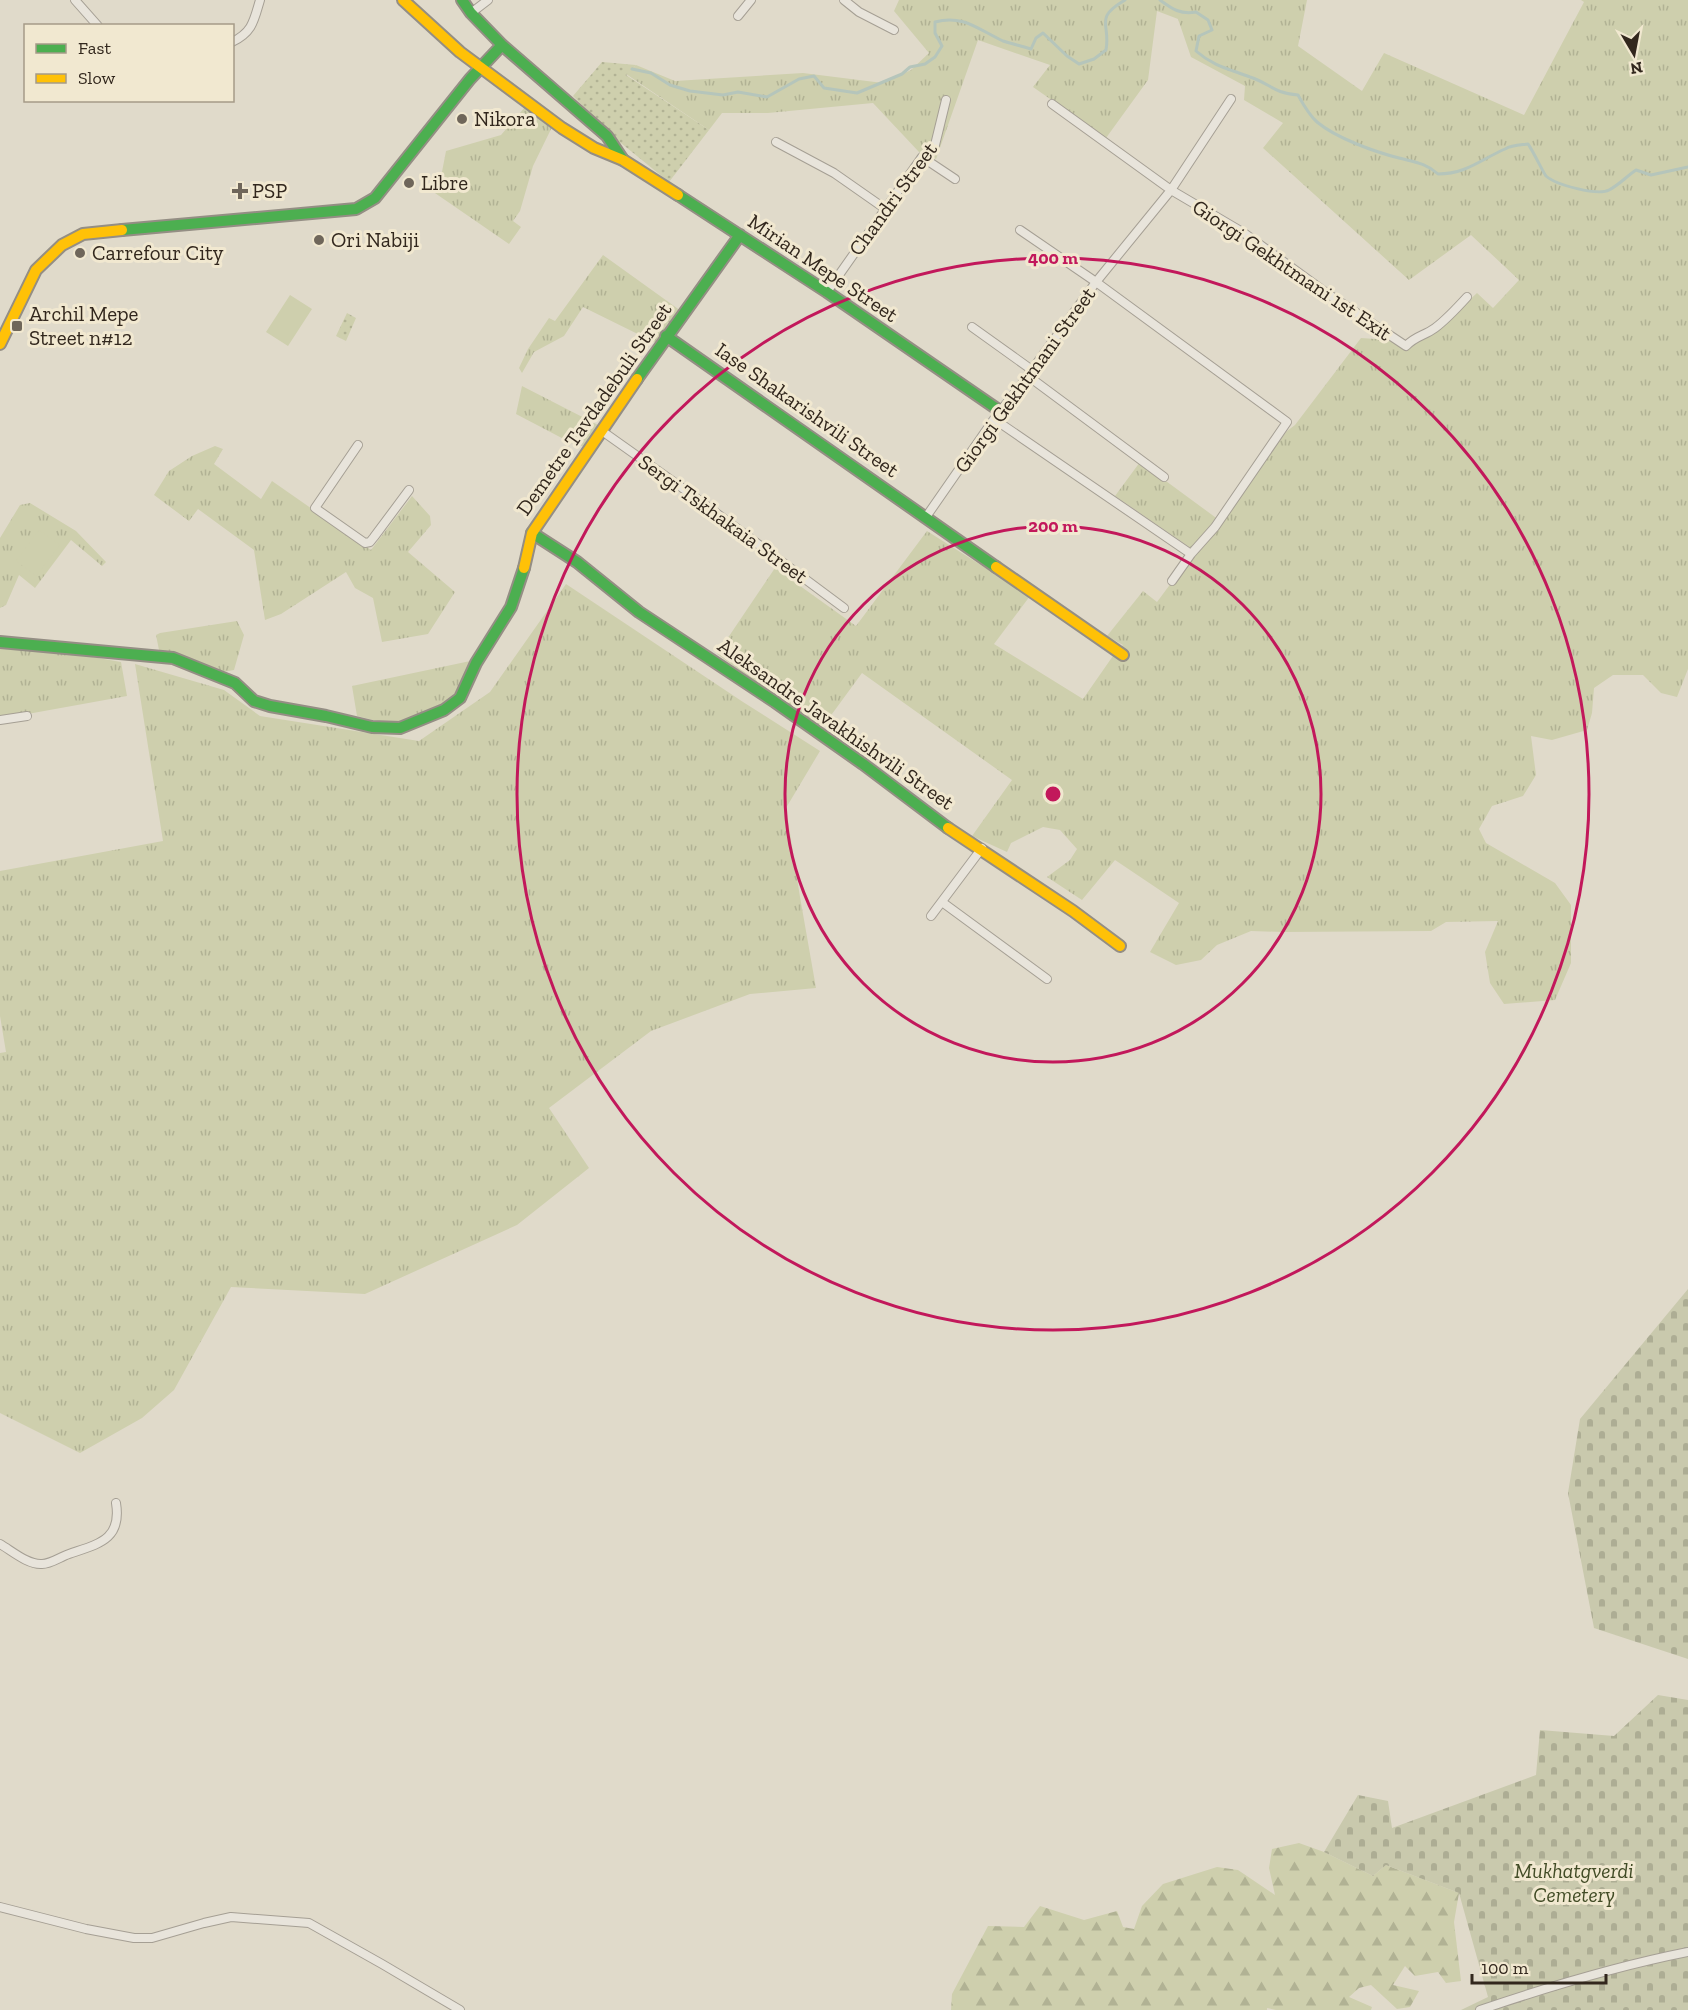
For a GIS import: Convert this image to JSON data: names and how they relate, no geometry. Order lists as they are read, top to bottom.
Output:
{
  "streets": {
    "street": [
      "Chandri Street",
      "Mirian Mepe Street",
      "Giorgi Gekhtmani 1st Exit",
      "Giorgi Gekhtmani Street",
      "Demetre Tavdadebuli Street",
      "Iase Shakarishvili Street",
      "Sergi Tskhakaia Street",
      "Aleksandre Javakhishvili Street"
    ]
  },
  "crossings": [
    ["Chandri Street", "Mirian Mepe Street"],
    ["Mirian Mepe Street", "Giorgi Gekhtmani Street"],
    ["Mirian Mepe Street", "Demetre Tavdadebuli Street"],
    ["Giorgi Gekhtmani 1st Exit", "Giorgi Gekhtmani Street"],
    ["Giorgi Gekhtmani Street", "Iase Shakarishvili Street"],
    ["Demetre Tavdadebuli Street", "Iase Shakarishvili Street"],
    ["Demetre Tavdadebuli Street", "Sergi Tskhakaia Street"],
    ["Demetre Tavdadebuli Street", "Aleksandre Javakhishvili Street"]
  ],
  "parks": ["Mukhatgverdi Cemetery"],
  "places": {
    "other": [
      "Nikora",
      "Libre",
      "Ori Nabiji",
      "Carrefour City"
    ],
    "health": ["PSP"],
    "transit": ["Archil Mepe Street n#12"]
  },
  "legend": ["Fast", "Slow"],
  "scale_bar": "100 m",
  "north": "bottom",
  "rings": ["400 m", "200 m"]
}
